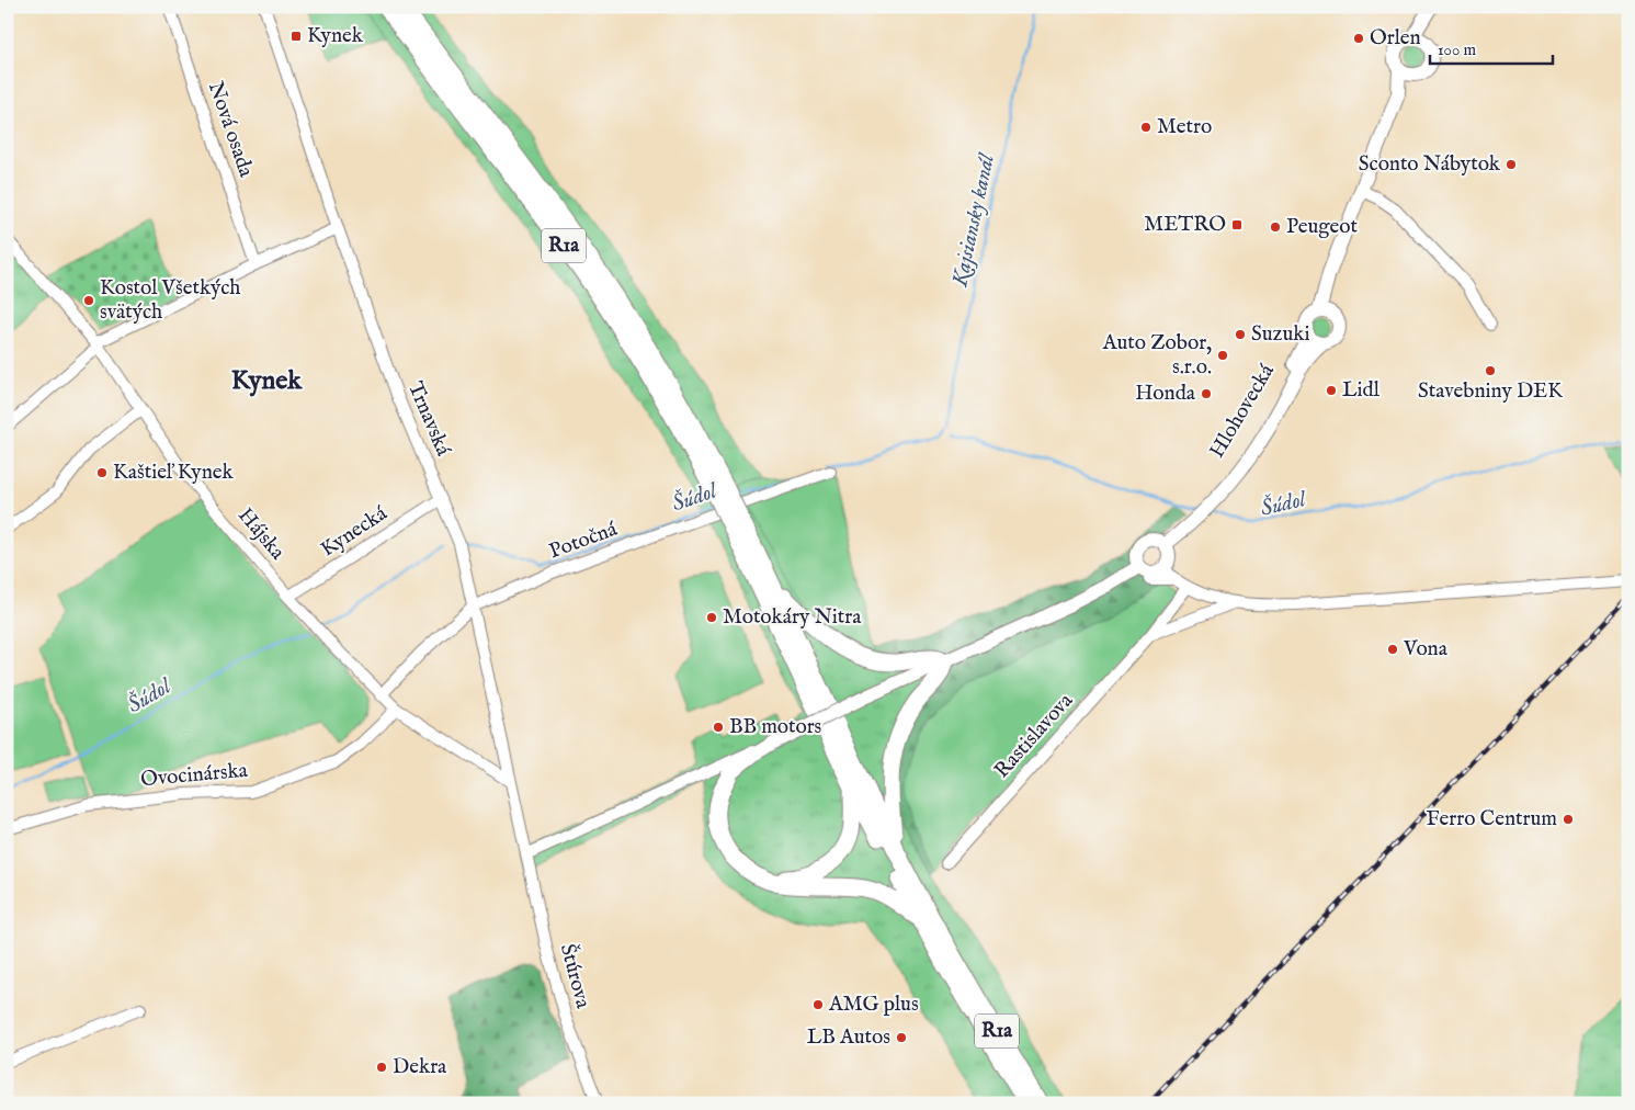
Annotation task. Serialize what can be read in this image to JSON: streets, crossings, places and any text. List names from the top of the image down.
{
  "streets": {
    "highway": ["R1a"],
    "main road": ["Hlohovecká"],
    "street": [
      "Nová osada",
      "Trnavská",
      "Kynecká",
      "Hájska",
      "Potočná",
      "Rastislavova",
      "Ovocinárska",
      "Štúrova"
    ]
  },
  "crossings": [
    ["Trnavská", "Kynecká"],
    ["Trnavská", "Hájska"],
    ["Trnavská", "Potočná"],
    ["Trnavská", "Štúrova"],
    ["Kynecká", "Hájska"],
    ["Hájska", "Potočná"],
    ["Hájska", "Ovocinárska"]
  ],
  "districts": ["Kynek"],
  "water": ["Kajsiansky kanál", "Šúdol"],
  "places": {
    "transit": ["Kynek", "METRO"],
    "other": [
      "Orlen",
      "Metro",
      "Sconto Nábytok",
      "Peugeot",
      "Kostol Všetkých svätých",
      "Suzuki",
      "Auto Zobor, s.r.o.",
      "Stavebniny DEK",
      "Lidl",
      "Honda",
      "Kaštieľ Kynek",
      "Motokáry Nitra",
      "Vona",
      "BB motors",
      "Ferro Centrum",
      "AMG plus",
      "LB Autos",
      "Dekra"
    ]
  },
  "scale_bar": "100 m"
}
